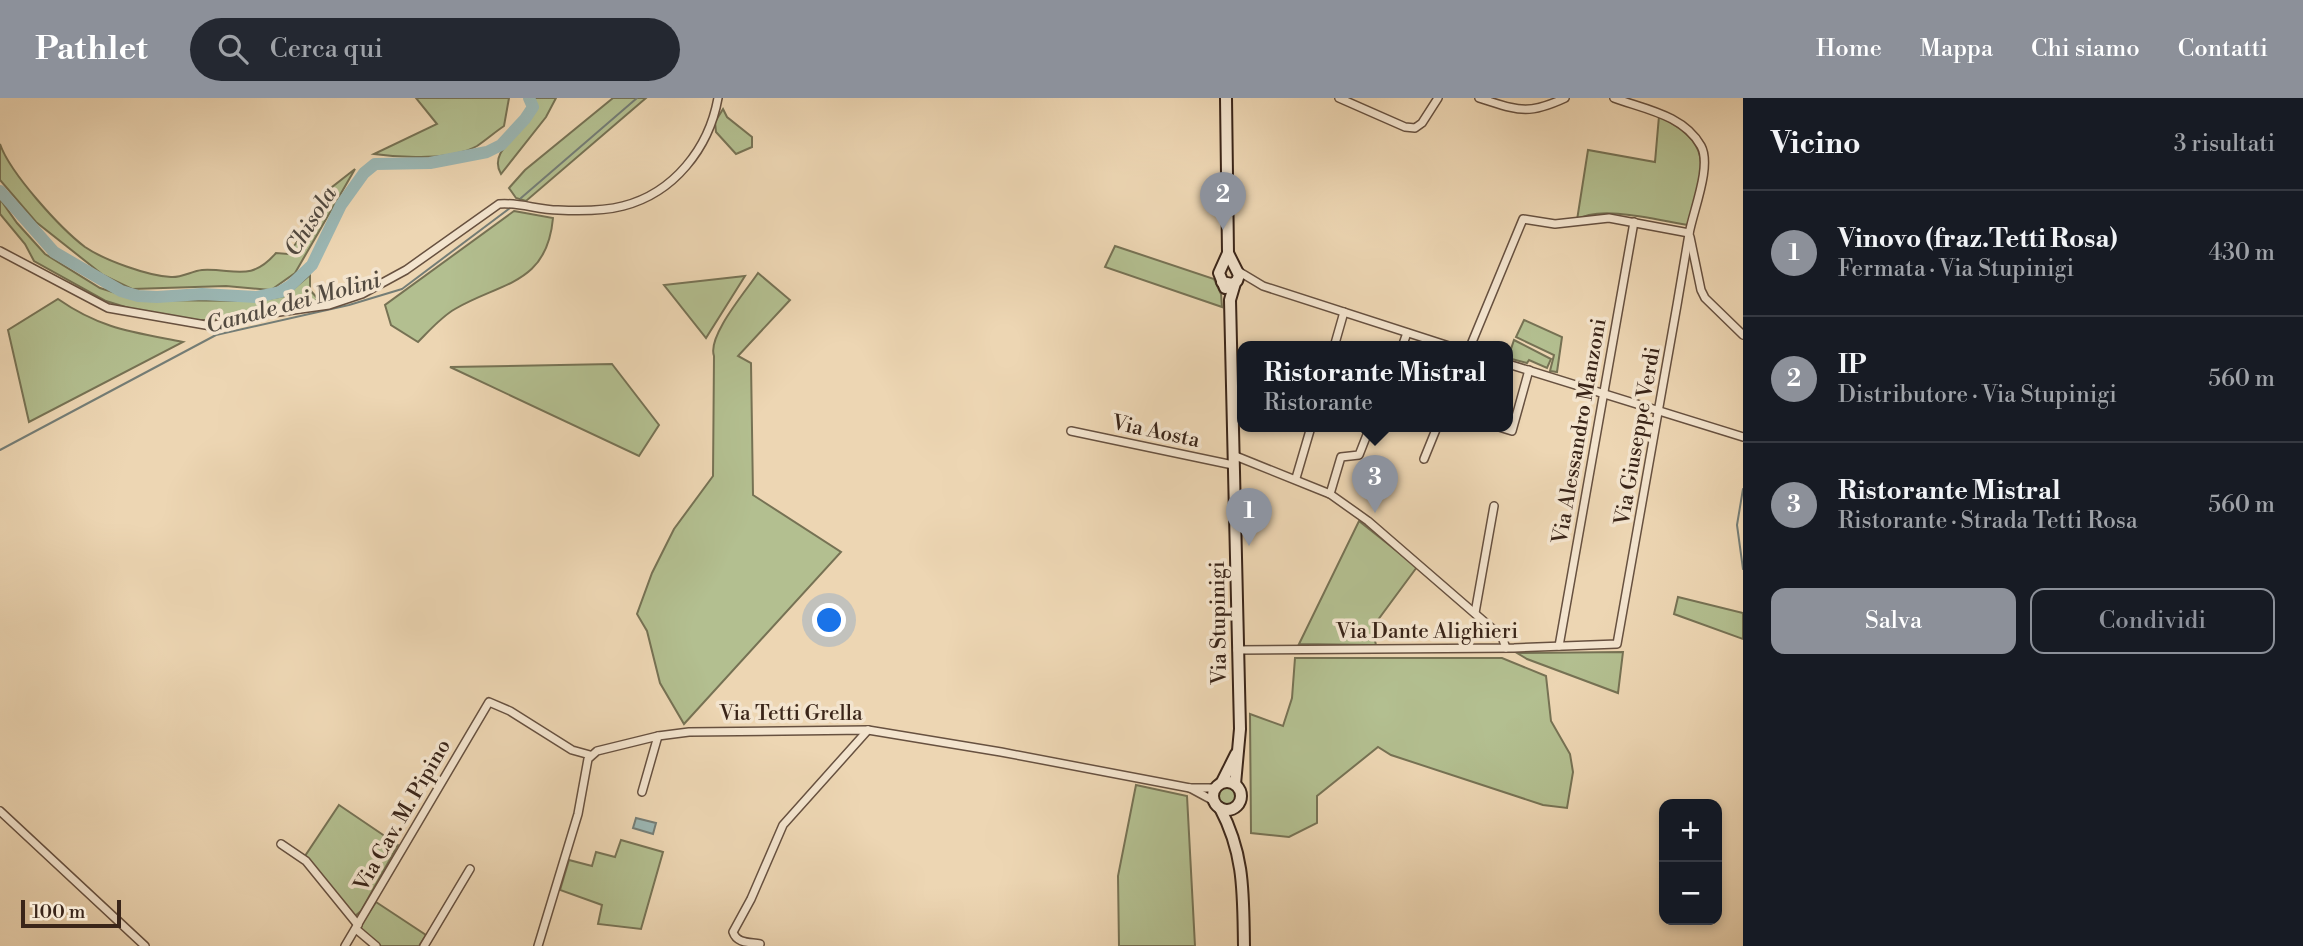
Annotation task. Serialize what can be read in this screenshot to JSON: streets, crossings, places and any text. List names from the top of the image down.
{
  "streets": {
    "street": [
      "Via Aosta",
      "Via Alessandro Manzoni",
      "Via Giuseppe Verdi",
      "Via Stupinigi",
      "Via Dante Alighieri",
      "Via Tetti Grella",
      "Via Cav. M. Pipino"
    ]
  },
  "crossings": [
    ["Via Aosta", "Via Stupinigi"],
    ["Via Aosta", "Via Dante Alighieri"],
    ["Via Alessandro Manzoni", "Via Dante Alighieri"],
    ["Via Giuseppe Verdi", "Via Dante Alighieri"],
    ["Via Stupinigi", "Via Dante Alighieri"],
    ["Via Stupinigi", "Via Tetti Grella"],
    ["Via Tetti Grella", "Via Cav. M. Pipino"]
  ],
  "water": ["Chisola", "Canale dei Molini"],
  "scale_bar": "100 m",
  "page": {
    "header": "Pathlet",
    "search": "Cerca qui",
    "nav": [
      "Home",
      "Mappa",
      "Chi siamo",
      "Contatti"
    ],
    "heading": ["Vicino", "3 risultati"],
    "pins": ["2", "3", "1"],
    "list": [
      {
        "mark": "1",
        "name": "Vinovo (fraz.Tetti Rosa)",
        "note": "Fermata · Via Stupinigi",
        "value": "430 m"
      },
      {
        "mark": "2",
        "name": "IP",
        "note": "Distributore · Via Stupinigi",
        "value": "560 m"
      },
      {
        "mark": "3",
        "name": "Ristorante Mistral",
        "note": "Ristorante · Strada Tetti Rosa",
        "value": "560 m"
      }
    ],
    "popup": ["Ristorante Mistral", "Ristorante"],
    "buttons": ["Salva", "Condividi"],
    "map_buttons": ["+", "−"],
    "scale": "100 m"
  }
}
